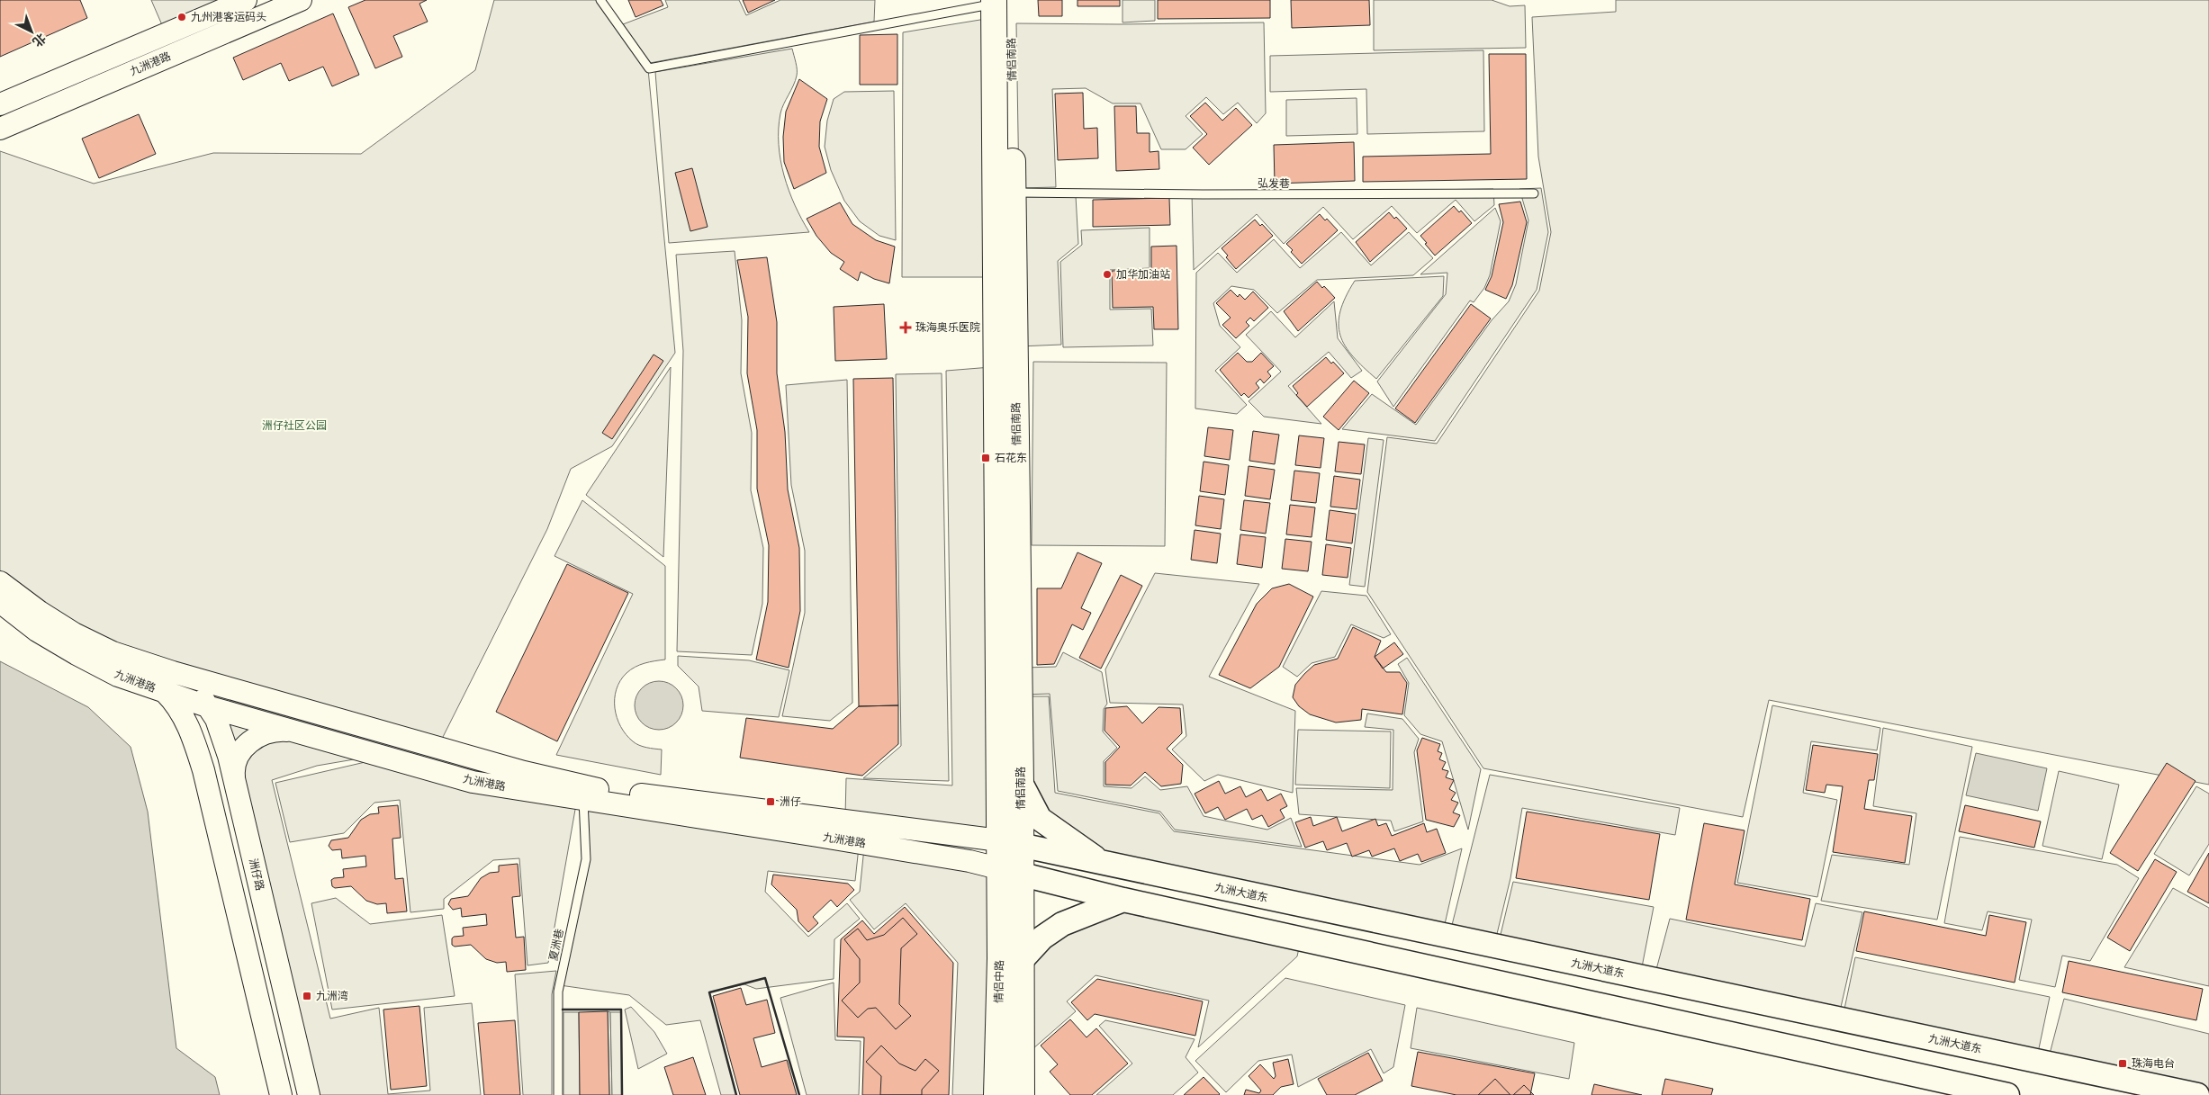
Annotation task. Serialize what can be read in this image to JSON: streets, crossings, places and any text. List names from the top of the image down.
{
  "streets": {
    "highway": ["情侣南路", "情侣中路"],
    "main road": ["九洲大道东"],
    "street": ["九洲港路", "洲仔路"],
    "lane": ["弘发巷", "夏洲巷"]
  },
  "crossings": [
    ["情侣南路", "九洲港路"],
    ["情侣南路", "弘发巷"],
    ["情侣南路", "九洲大道东"],
    ["情侣南路", "情侣中路"],
    ["九洲港路", "洲仔路"],
    ["九洲港路", "九洲大道东"],
    ["九洲港路", "夏洲巷"],
    ["九洲港路", "情侣中路"]
  ],
  "parks": ["洲仔社区公园"],
  "places": {
    "other": ["九州港客运码头", "加华加油站"],
    "health": ["珠海奥乐医院"],
    "transit": [
      "石花东",
      "洲仔",
      "九洲湾",
      "珠海电台"
    ]
  },
  "north": "bottom right"
}
